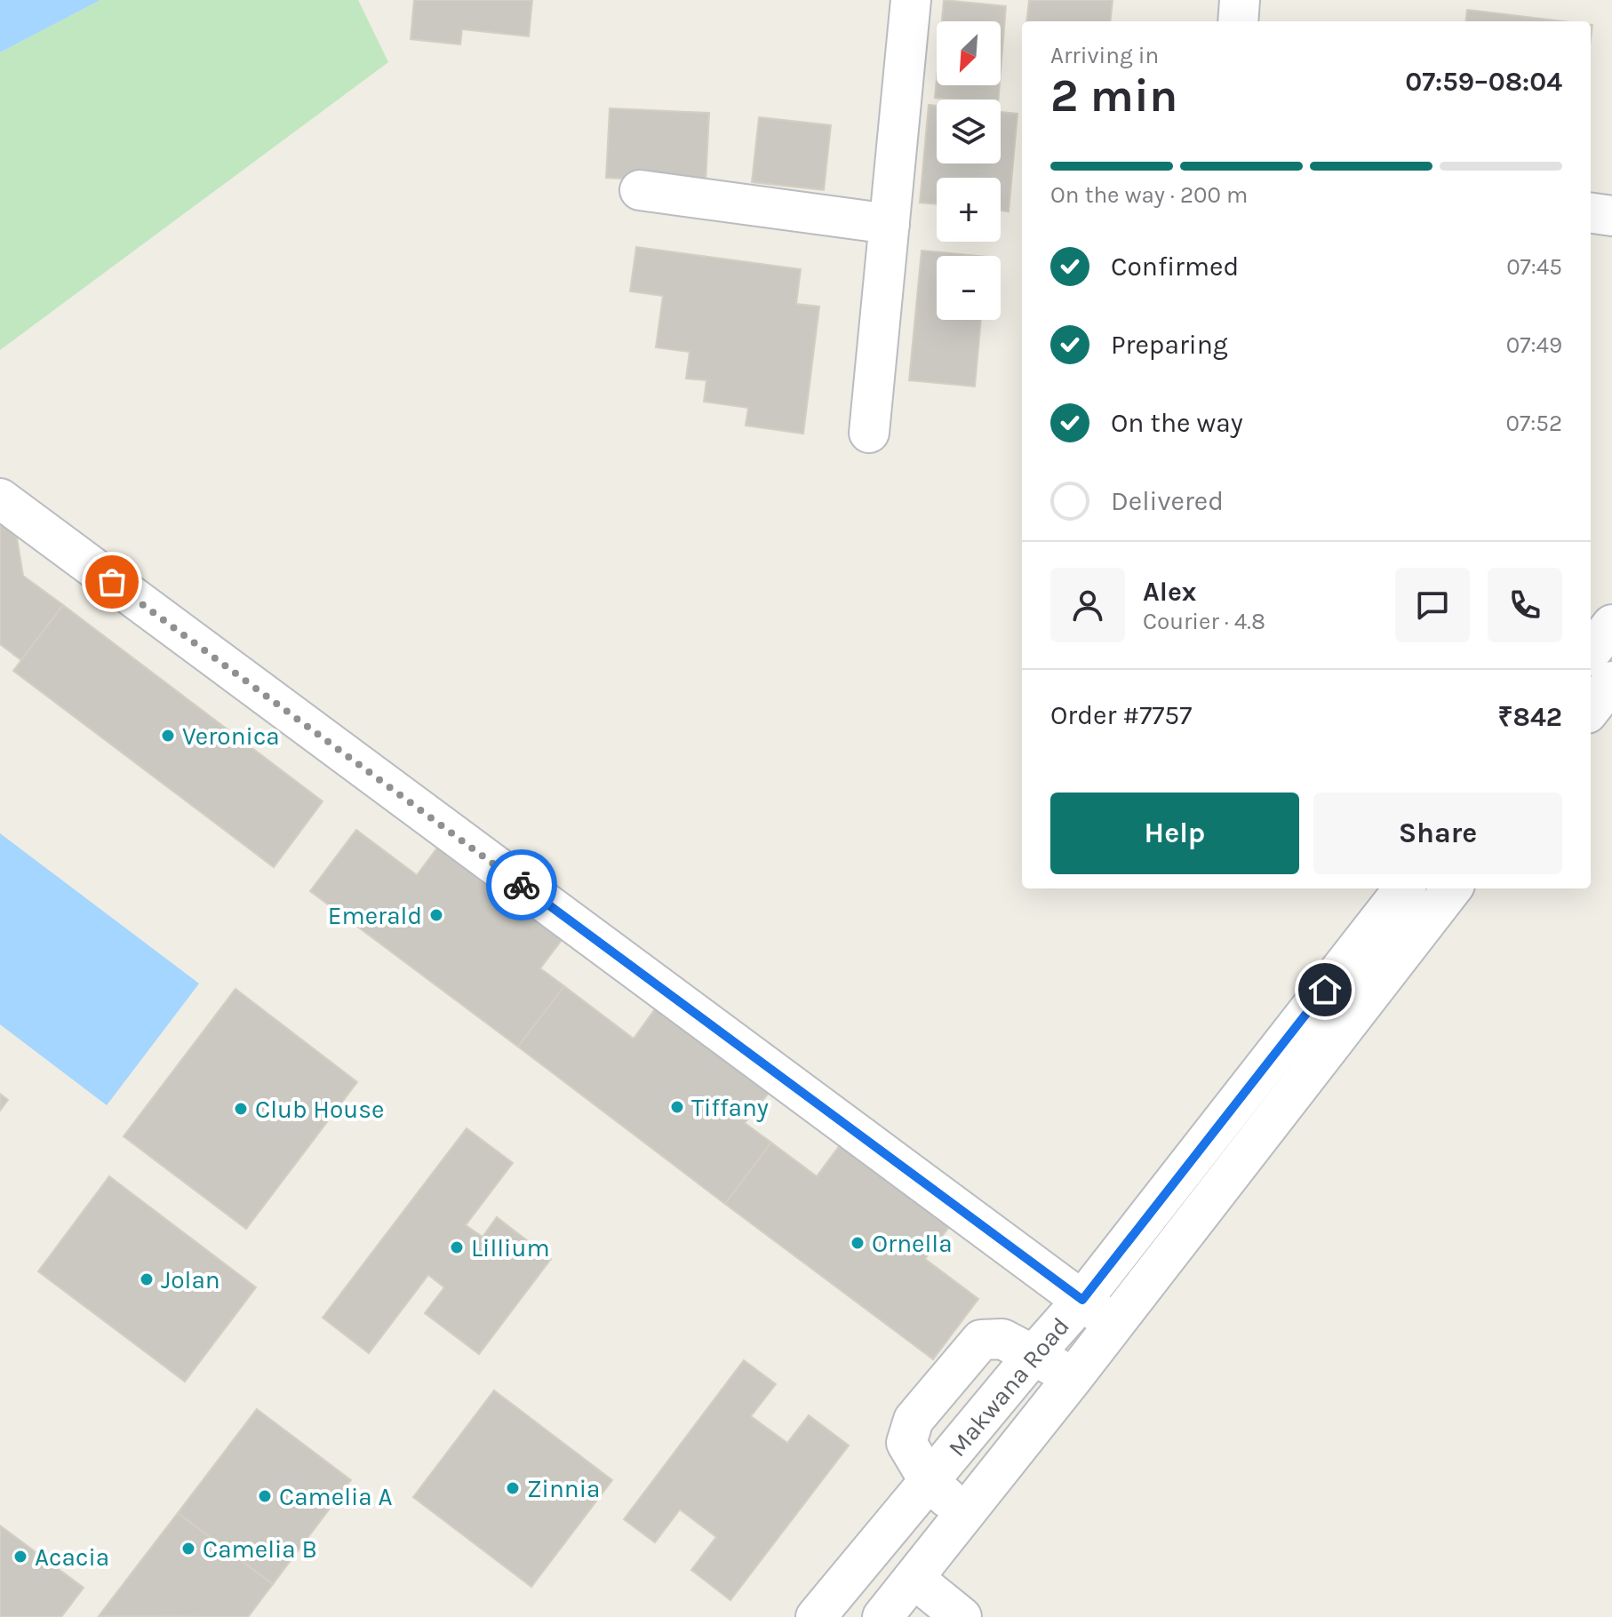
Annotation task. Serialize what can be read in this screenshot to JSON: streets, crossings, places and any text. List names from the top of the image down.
{
  "streets": {
    "street": ["Makwana Road"]
  },
  "places": [
    "Veronica",
    "Emerald",
    "Tiffany",
    "Club House",
    "Ornella",
    "Lillium",
    "Jolan",
    "Zinnia",
    "Camelia A",
    "Camelia B",
    "Acacia"
  ],
  "north": "bottom left",
  "page": {
    "map_buttons": ["+", "−"],
    "heading": ["2 min", "Arriving in", "07:59–08:04"],
    "panel": [
      "Alex",
      "Courier · 4.8",
      "Order #7757",
      "₹842"
    ],
    "bar": "On the way · 200 m",
    "list": [
      ["Confirmed", "07:45"],
      ["Preparing", "07:49"],
      ["On the way", "07:52"],
      "Delivered"
    ],
    "buttons": ["Help", "Share"]
  }
}
